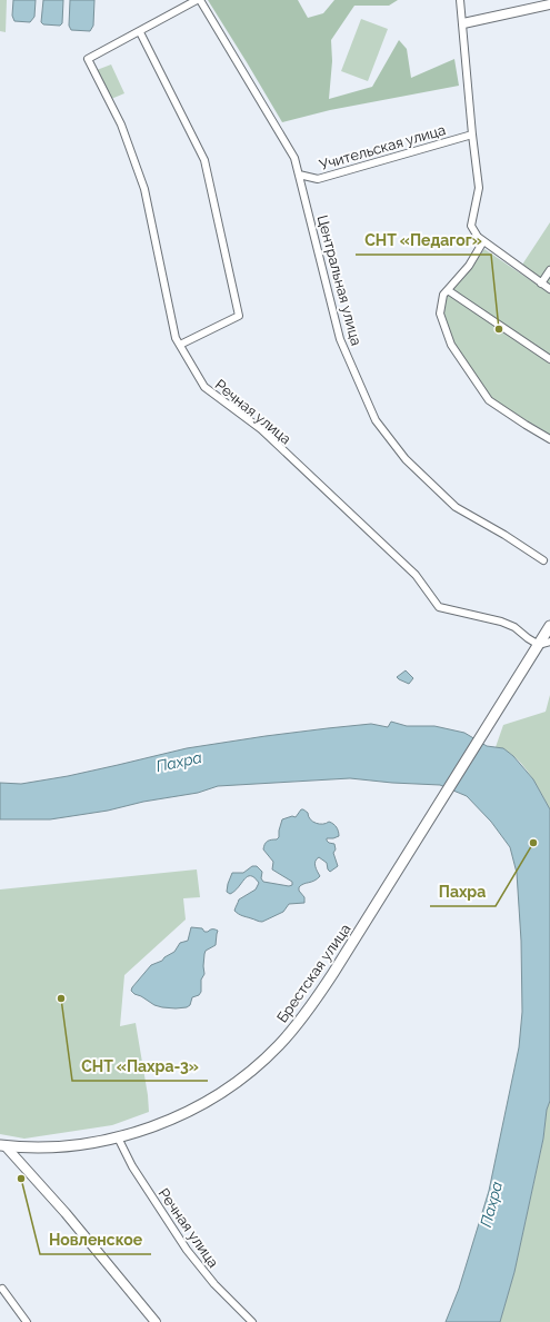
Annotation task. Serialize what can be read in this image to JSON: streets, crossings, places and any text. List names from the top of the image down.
{
  "streets": {
    "main road": ["Брестская улица"],
    "street": ["Учительская улица", "Центральная улица", "Речная улица"]
  },
  "crossings": [
    ["Учительская улица", "Центральная улица"],
    ["Речная улица", "Брестская улица"]
  ],
  "water": ["Пахра"],
  "places": [
    "СНТ «Педагог»",
    "Пахра",
    "СНТ «Пахра-3»",
    "Новленское"
  ]
}
